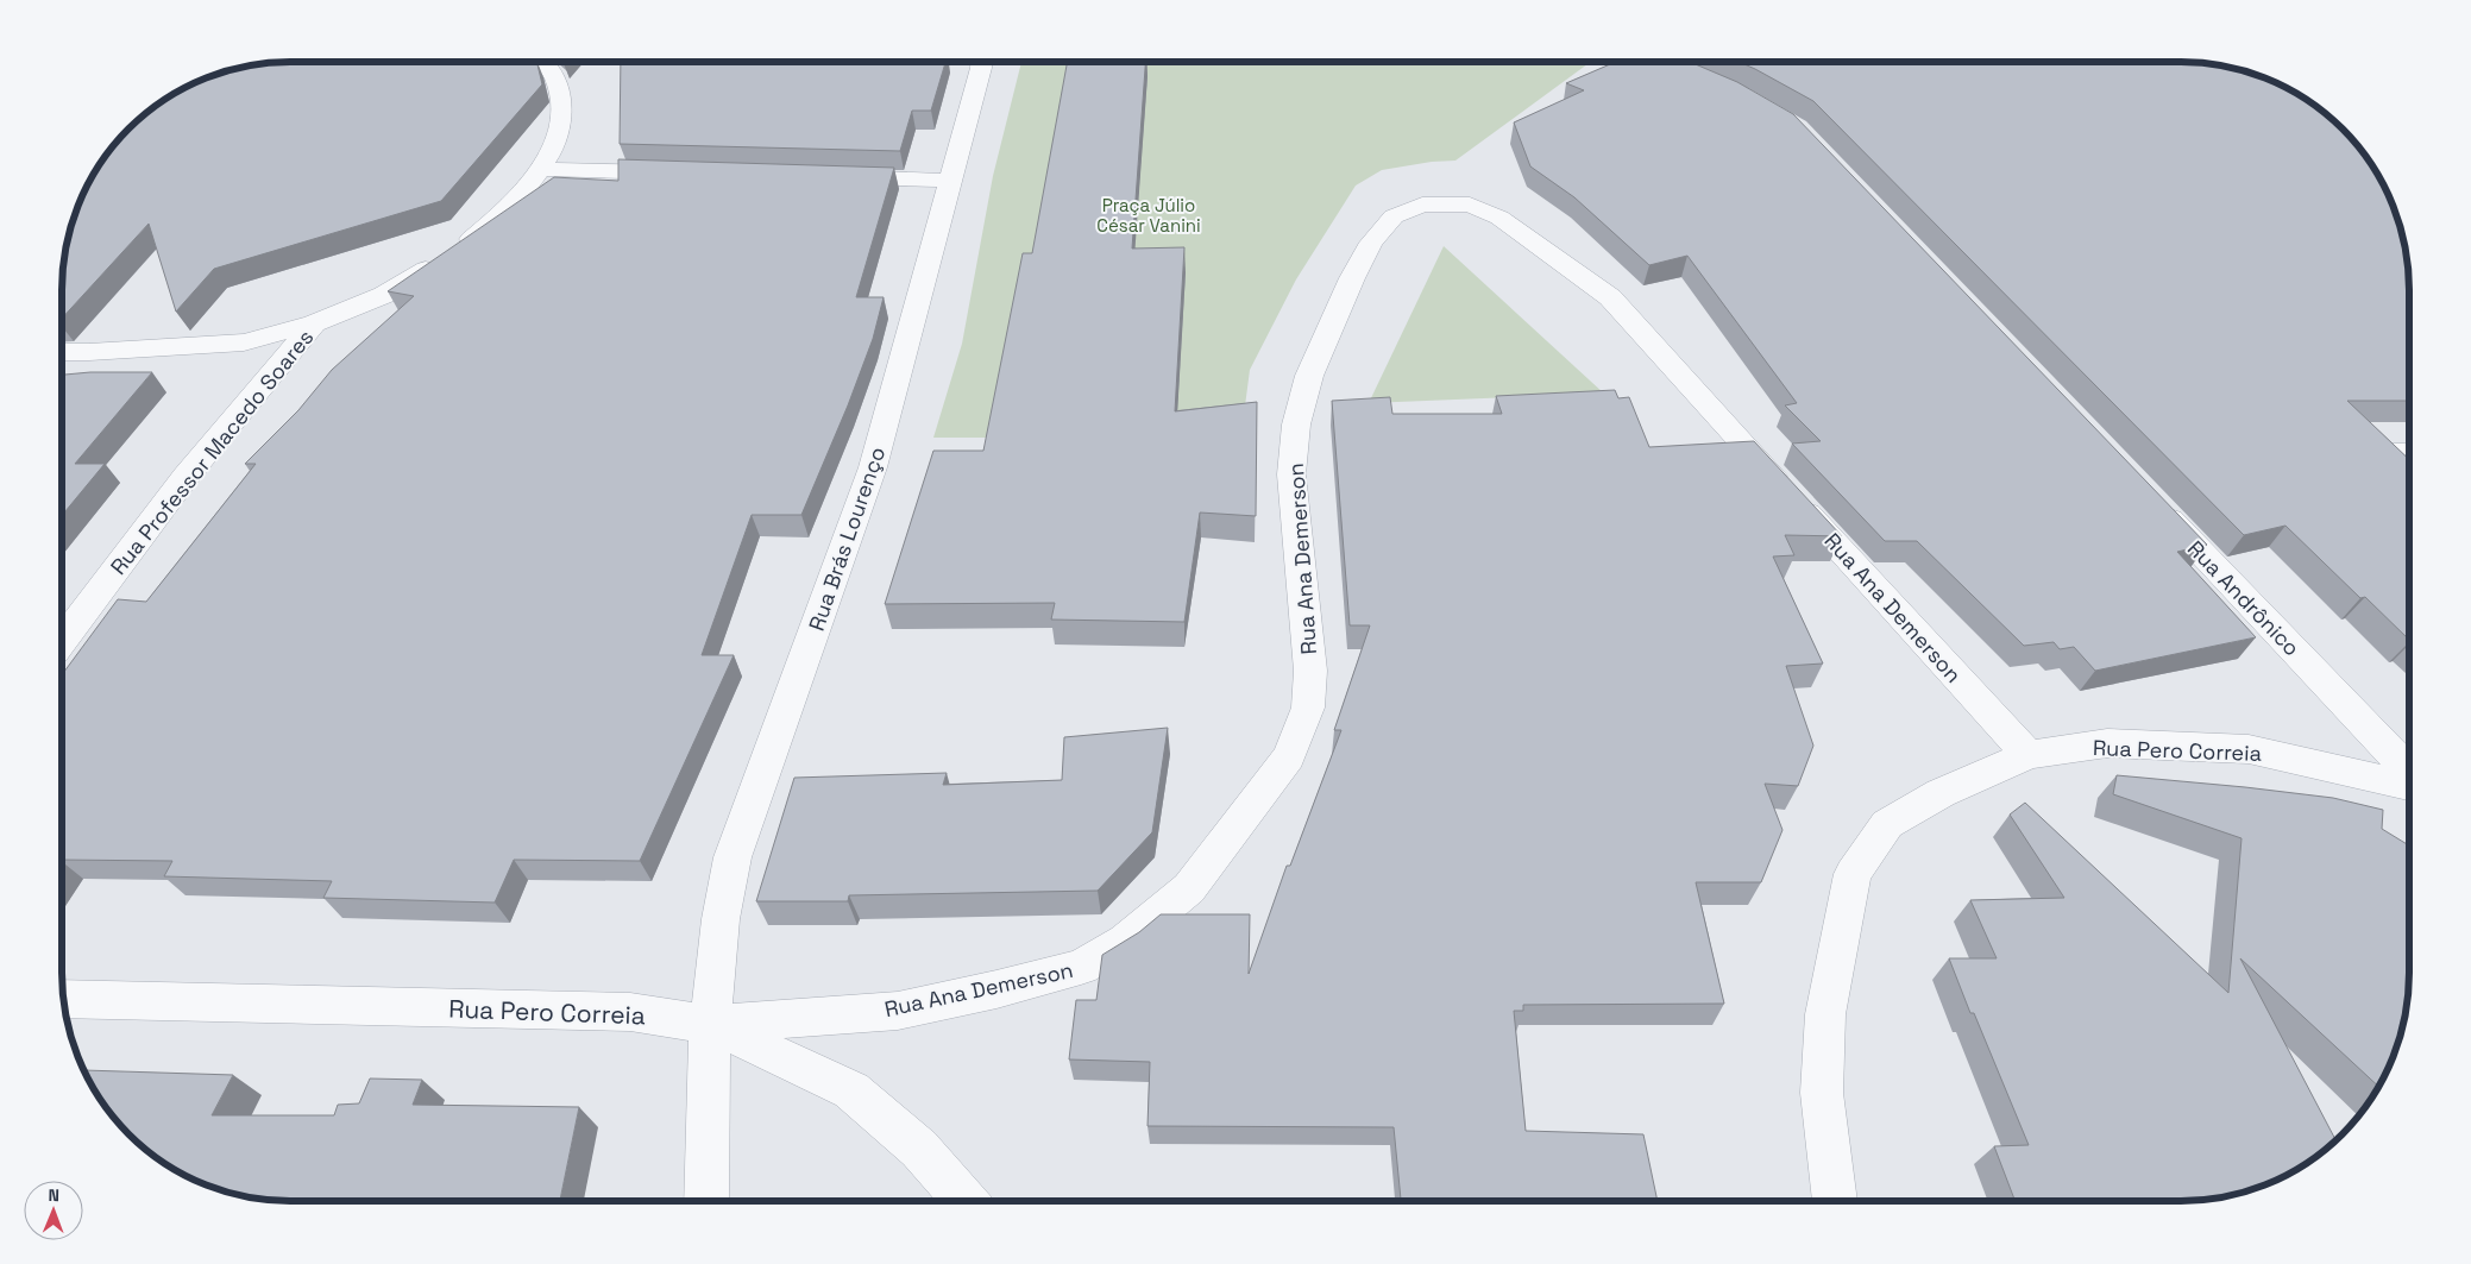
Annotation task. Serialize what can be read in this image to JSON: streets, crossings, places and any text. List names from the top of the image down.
{
  "streets": {
    "street": [
      "Rua Professor Macedo Soares",
      "Rua Brás Lourenço",
      "Rua Ana Demerson",
      "Rua Andrônico",
      "Rua Pero Correia"
    ]
  },
  "crossings": [
    ["Rua Brás Lourenço", "Rua Ana Demerson"],
    ["Rua Brás Lourenço", "Rua Pero Correia"],
    ["Rua Ana Demerson", "Rua Pero Correia"]
  ],
  "parks": ["Praça Júlio César Vanini"],
  "north": "top"
}
